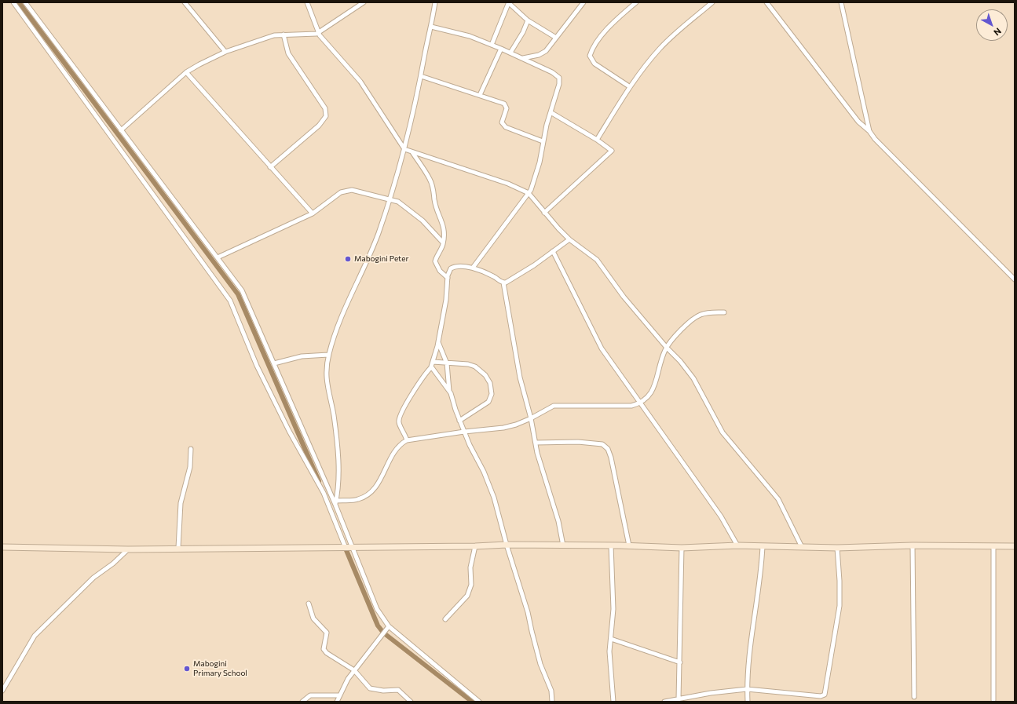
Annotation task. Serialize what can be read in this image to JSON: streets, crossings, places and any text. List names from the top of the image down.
{
  "places": ["Mabogini Peter", "Mabogini Primary School"],
  "north": "bottom right"
}
